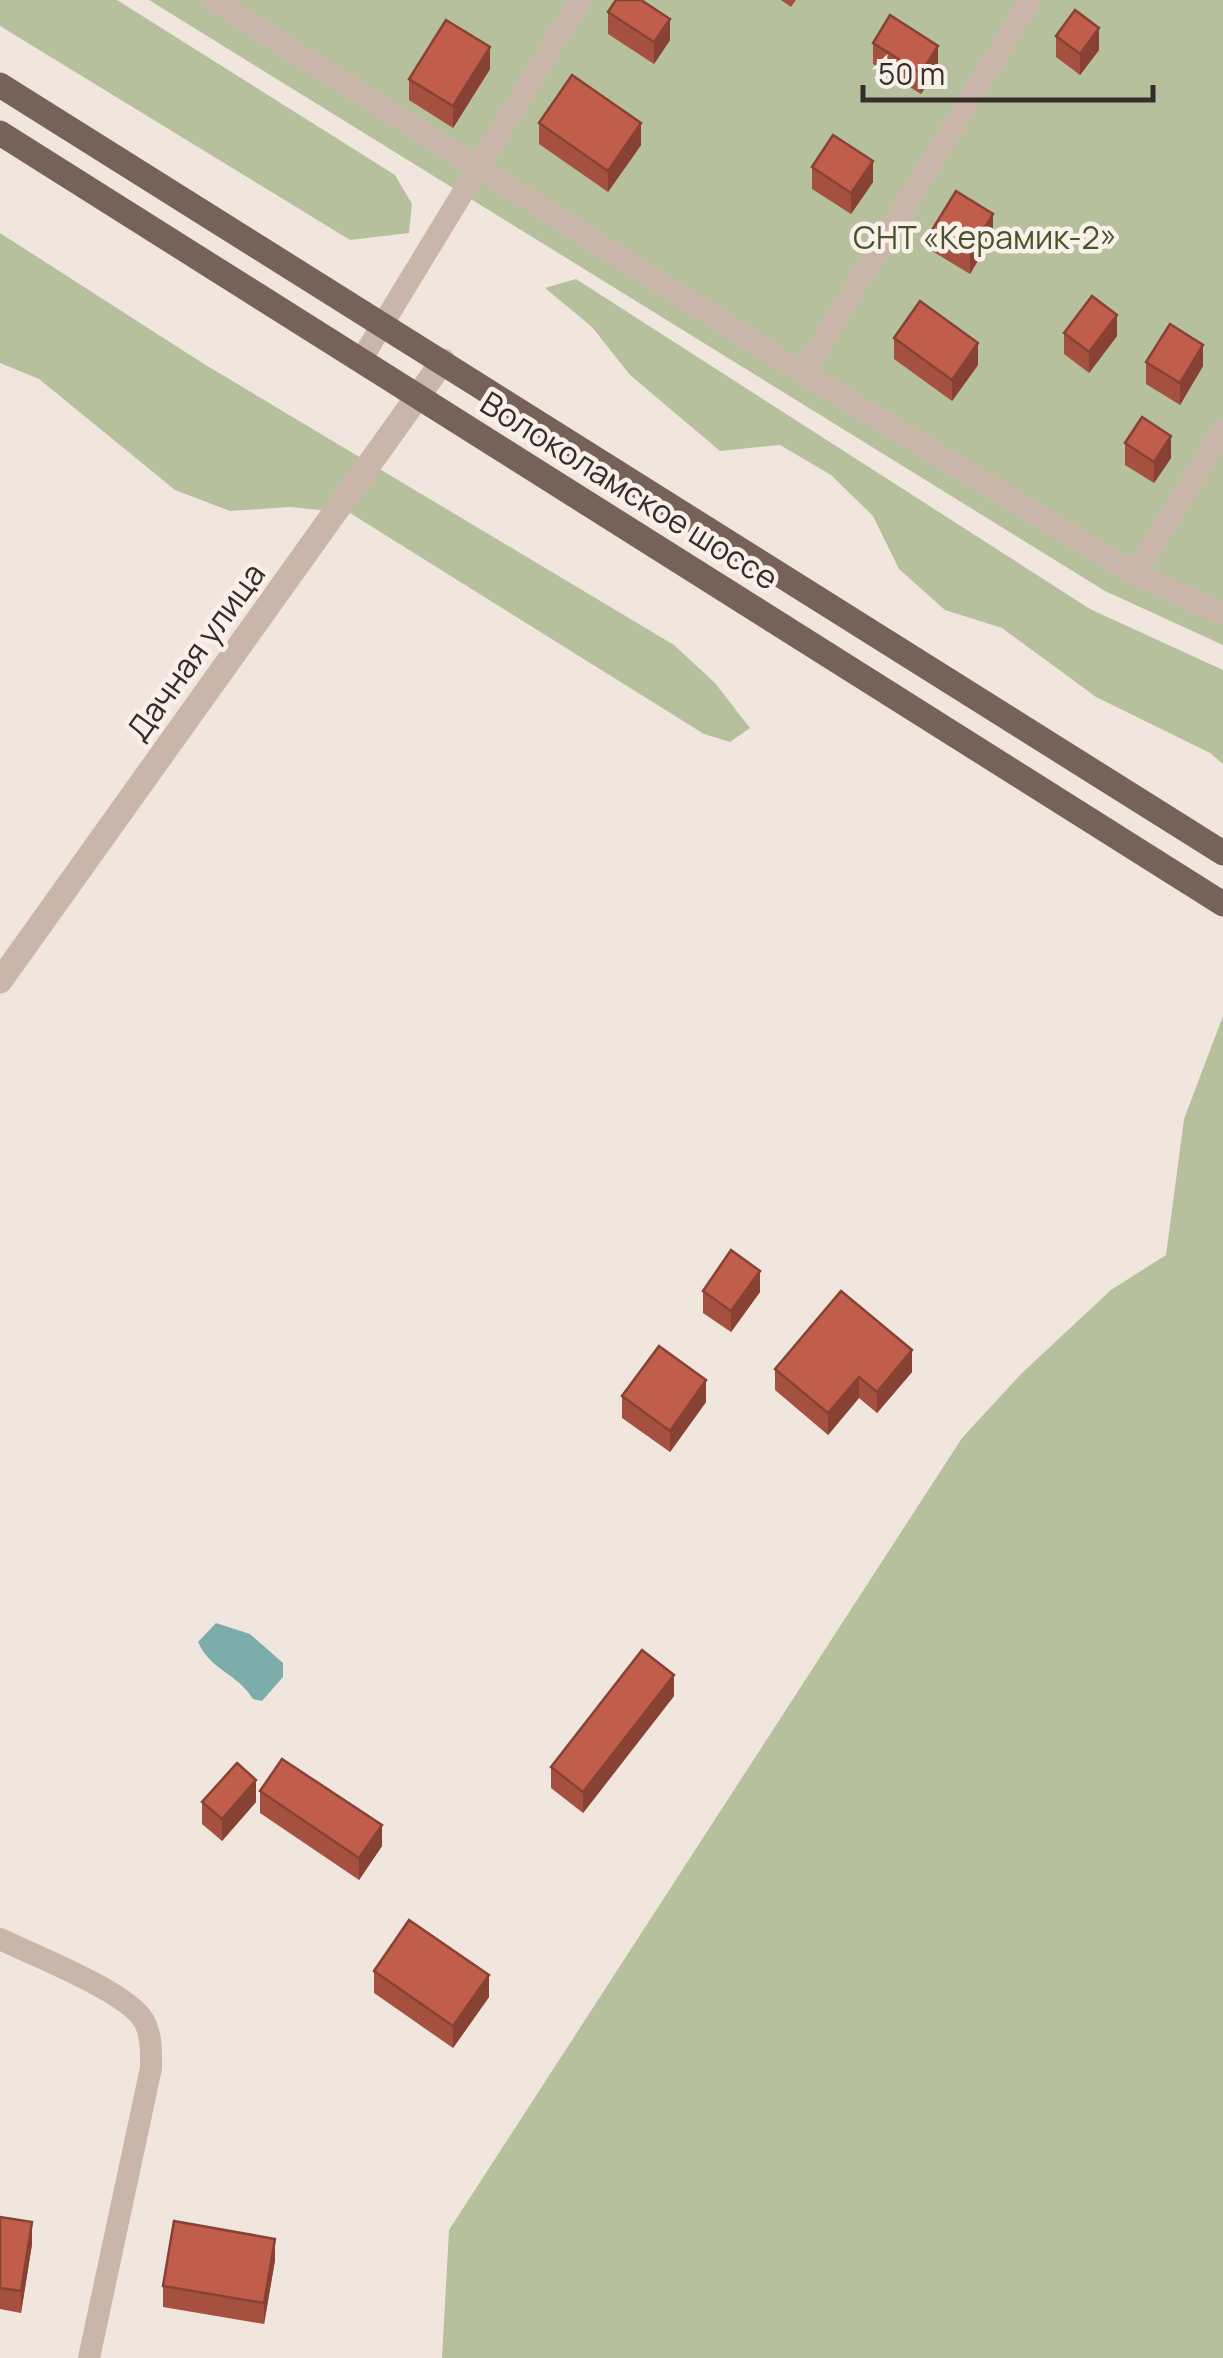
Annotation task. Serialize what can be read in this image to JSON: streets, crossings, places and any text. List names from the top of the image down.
{
  "streets": {
    "main road": ["Волоколамское шоссе"],
    "street": ["Дачная улица"]
  },
  "crossings": [
    ["Волоколамское шоссе", "Дачная улица"]
  ],
  "parks": ["СНТ «Керамик-2»"],
  "scale_bar": "50 m"
}
